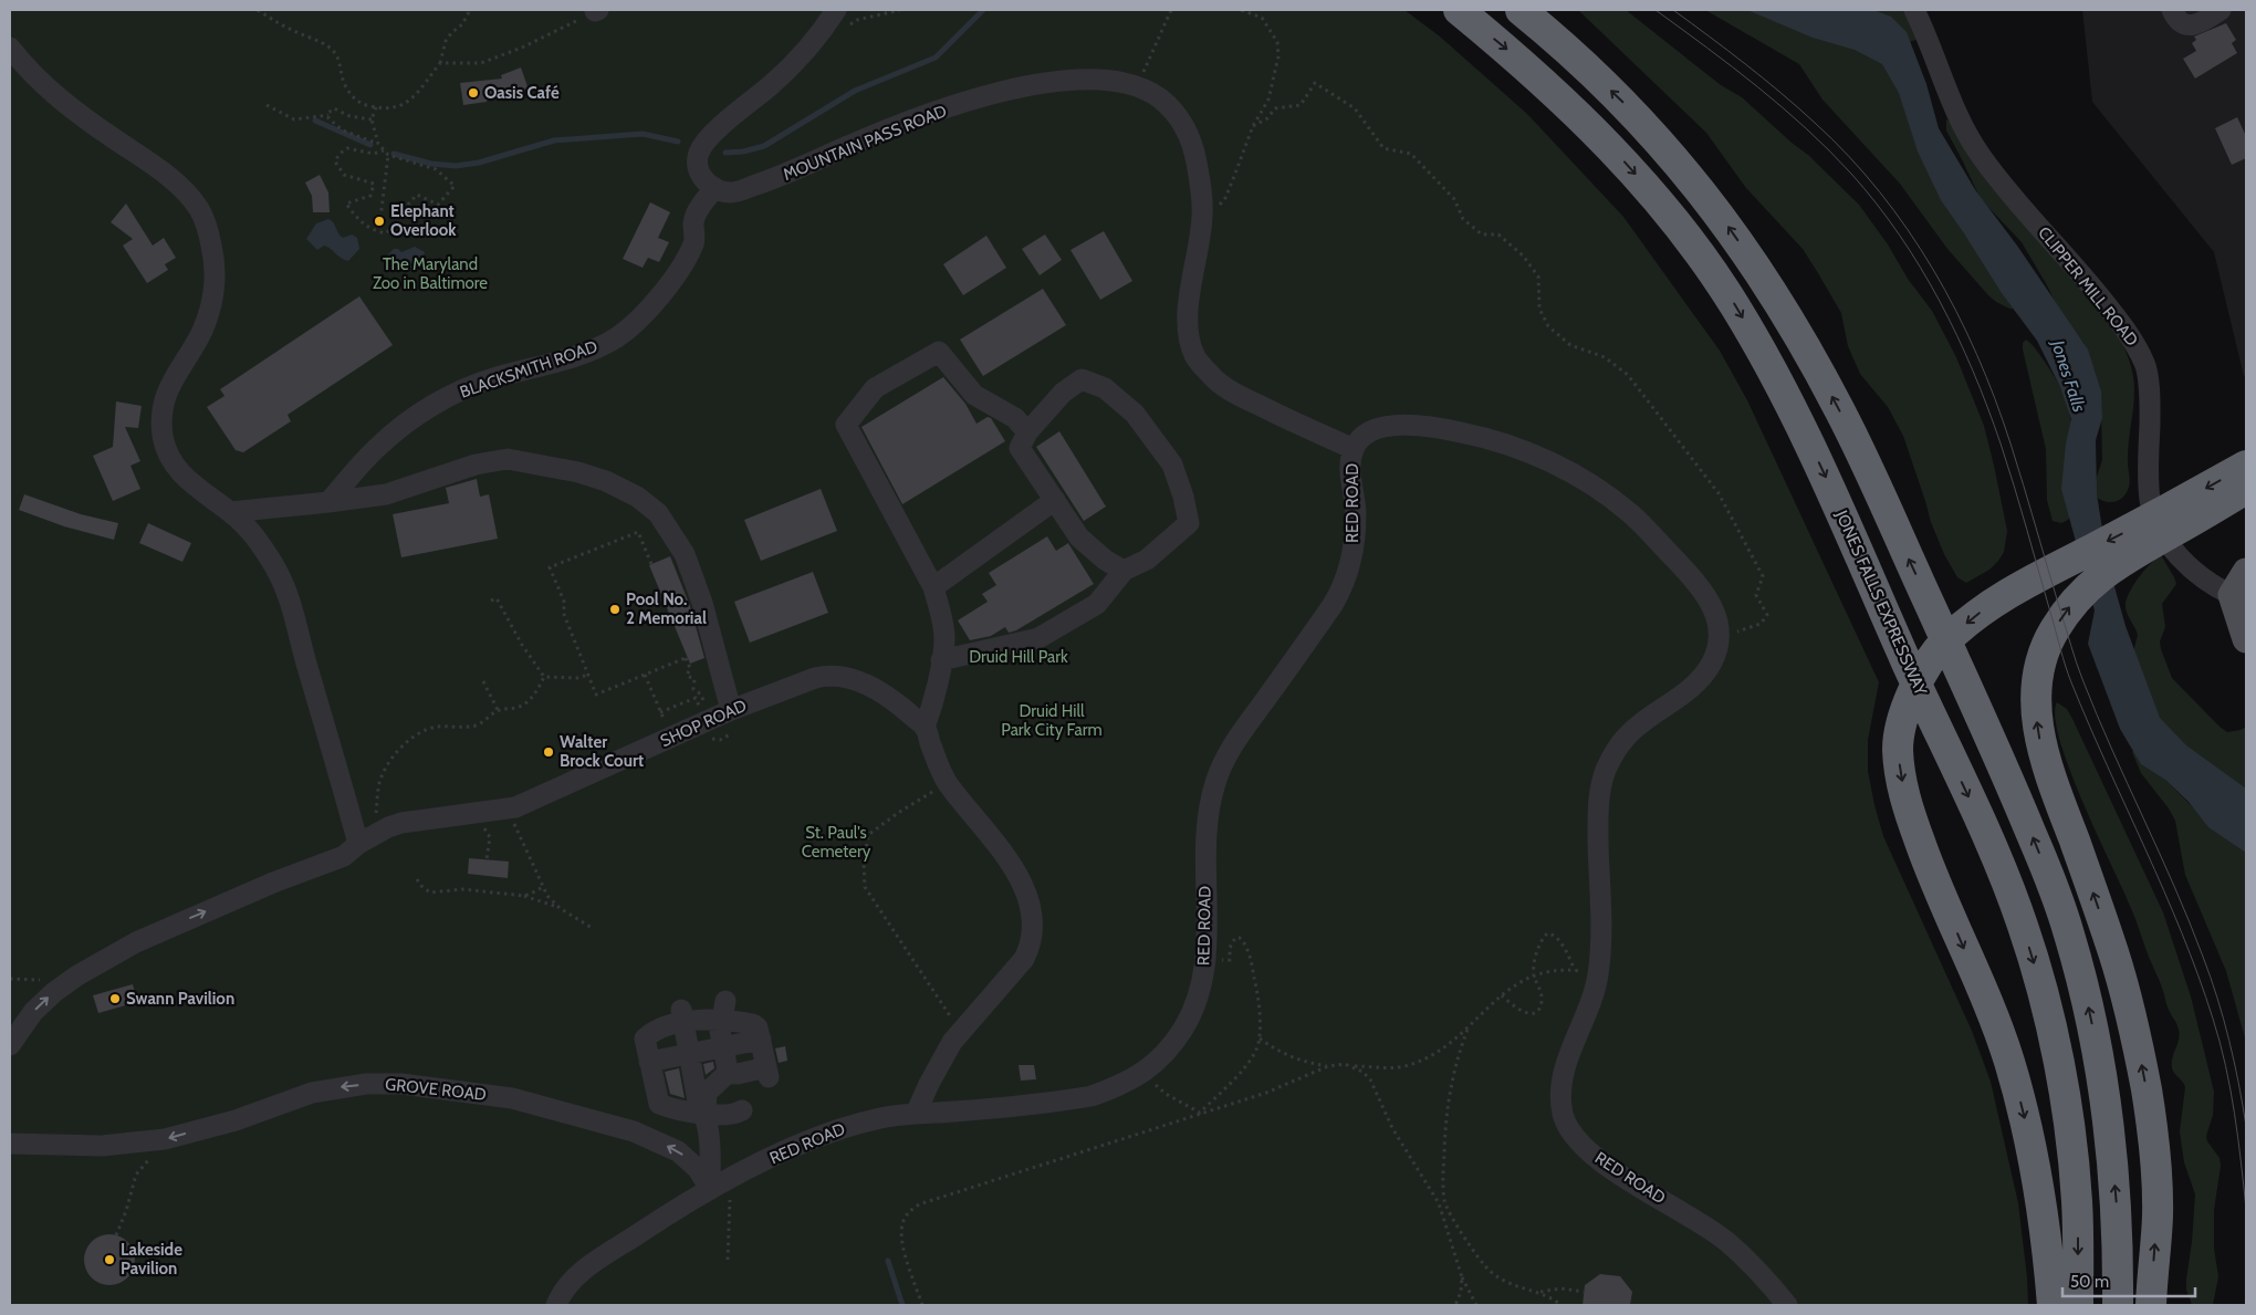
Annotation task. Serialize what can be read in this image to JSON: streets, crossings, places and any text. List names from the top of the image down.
{
  "streets": {
    "highway": ["JONES FALLS EXPRESSWAY"],
    "street": [
      "MOUNTAIN PASS ROAD",
      "CLIPPER MILL ROAD",
      "BLACKSMITH ROAD",
      "RED ROAD",
      "SHOP ROAD",
      "GROVE ROAD"
    ]
  },
  "crossings": [
    ["MOUNTAIN PASS ROAD", "BLACKSMITH ROAD"],
    ["MOUNTAIN PASS ROAD", "RED ROAD"],
    ["RED ROAD", "SHOP ROAD"],
    ["RED ROAD", "GROVE ROAD"]
  ],
  "one_way": ["GROVE ROAD"],
  "water": ["Jones Falls"],
  "parks": [
    "The Maryland Zoo in Baltimore",
    "Druid Hill Park",
    "Druid Hill Park City Farm",
    "St. Paul's Cemetery"
  ],
  "places": [
    "Oasis Café",
    "Elephant Overlook",
    "Pool No. 2 Memorial",
    "Walter Brock Court",
    "Swann Pavilion",
    "Lakeside Pavilion"
  ],
  "scale_bar": "50 m"
}
